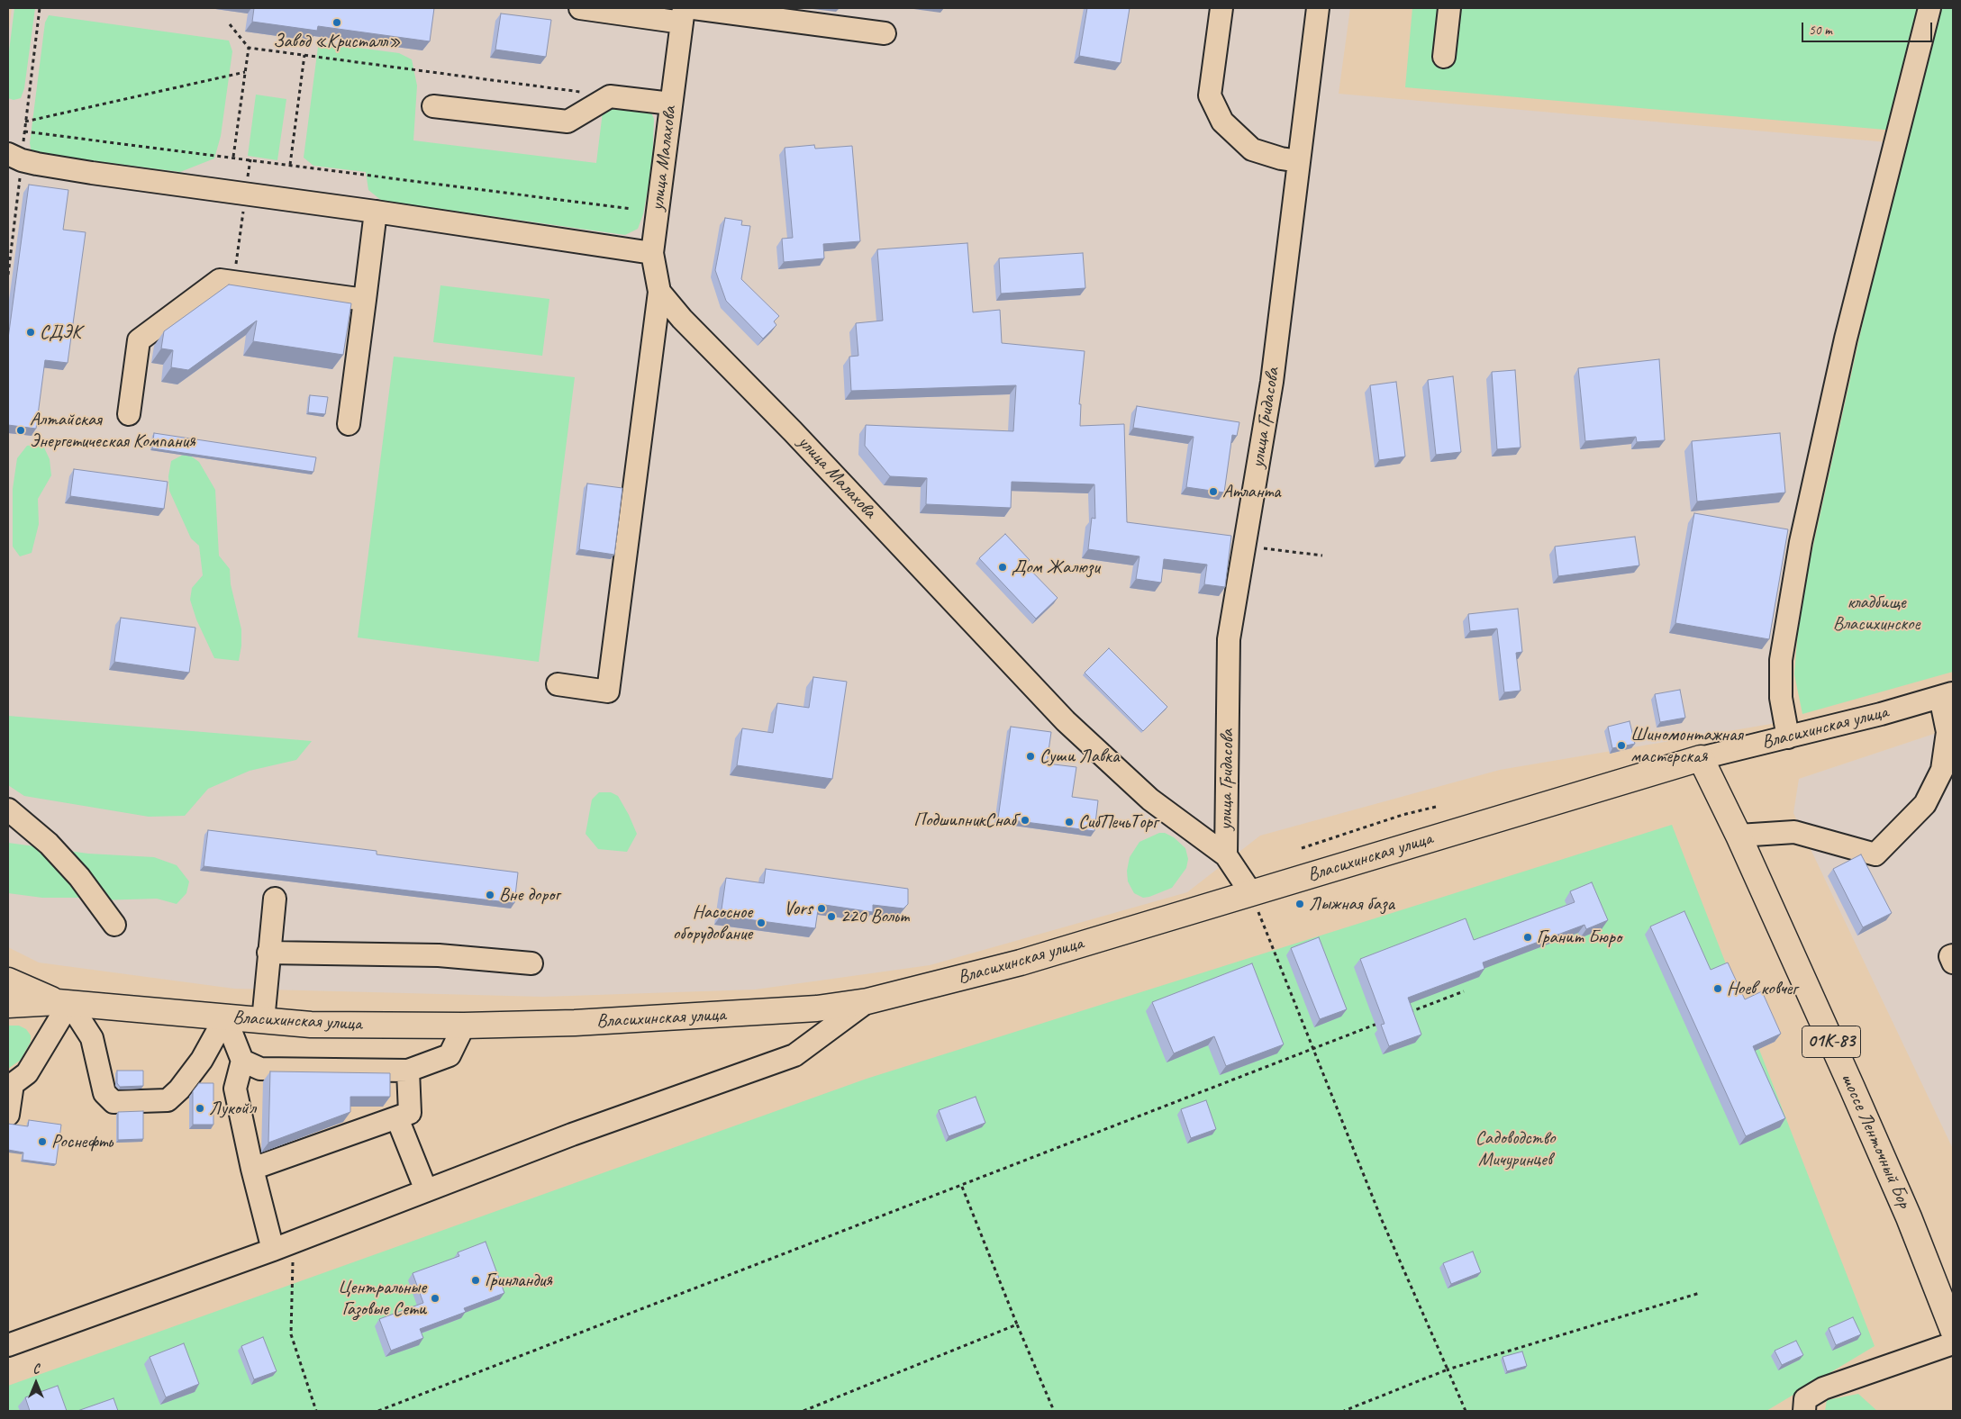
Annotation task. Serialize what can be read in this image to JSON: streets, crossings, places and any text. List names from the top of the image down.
{
  "streets": {
    "highway": ["Власихинская улица", "01К-83", "шоссе Ленточный Бор"],
    "street": ["улица Малахова", "улица Гридасова"]
  },
  "crossings": [
    ["улица Малахова", "улица Гридасова"],
    ["Власихинская улица", "шоссе Ленточный Бор"]
  ],
  "parks": ["кладбище Власихинское", "Садоводство Мичуринцев"],
  "places": [
    "Завод «Кристалл»",
    "СДЭК",
    "Алтайская Энергетическая Компания",
    "Атланта",
    "Дом Жалюзи",
    "Шиномонтажная мастерская",
    "Суши Лавка",
    "ПодшипникСнаб",
    "СибПечьТорг",
    "Вне дорог",
    "Лыжная база",
    "Vors",
    "220 Вольт",
    "Насосное оборудование",
    "Гранит Бюро",
    "Ноев ковчег",
    "Лукойл",
    "Роснефть",
    "Гринландия",
    "Центральные Газовые Сети"
  ],
  "scale_bar": "50 m",
  "north": "top"
}
